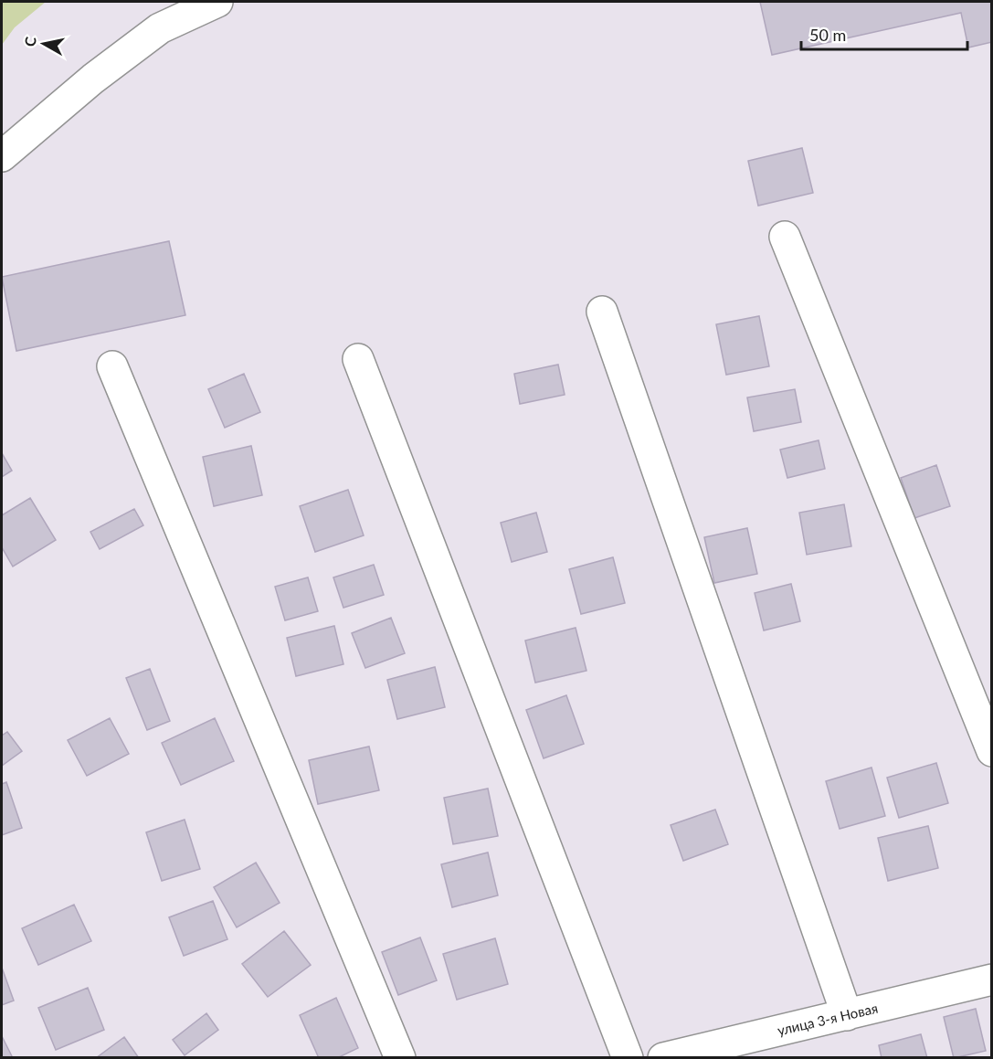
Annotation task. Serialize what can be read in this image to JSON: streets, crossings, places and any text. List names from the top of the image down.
{
  "streets": {
    "street": ["улица 3-я Новая"]
  },
  "scale_bar": "50 m",
  "north": "left"
}
